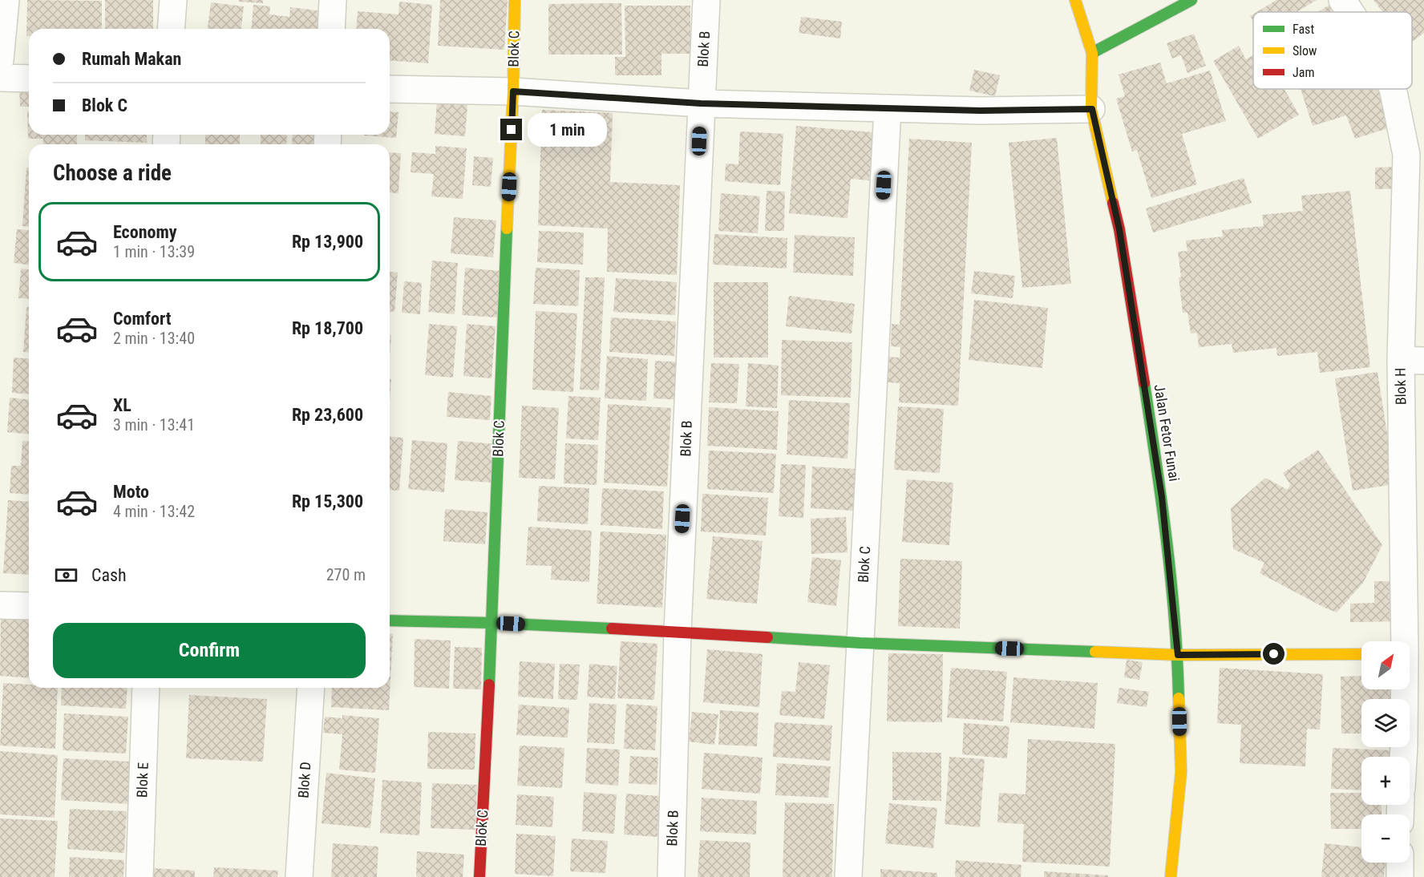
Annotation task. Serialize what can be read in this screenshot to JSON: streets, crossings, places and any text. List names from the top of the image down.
{
  "streets": {
    "street": [
      "Blok C",
      "Blok B",
      "Blok H",
      "Jalan Fetor Funai",
      "Blok E",
      "Blok D"
    ]
  },
  "legend": ["Fast", "Slow", "Jam"],
  "north": "top right",
  "page": {
    "banner": ["Rumah Makan", "Blok C"],
    "bubble": "1 min",
    "heading": "Choose a ride",
    "list": [
      {
        "name": "Economy",
        "note": "1 min · 13:39",
        "value": "Rp 13,900"
      },
      {
        "name": "Comfort",
        "note": "2 min · 13:40",
        "value": "Rp 18,700"
      },
      {
        "name": "XL",
        "note": "3 min · 13:41",
        "value": "Rp 23,600"
      },
      {
        "name": "Moto",
        "note": "4 min · 13:42",
        "value": "Rp 15,300"
      }
    ],
    "pay": ["Cash", "270 m"],
    "buttons": "Confirm",
    "map_buttons": ["+", "−"]
  }
}
